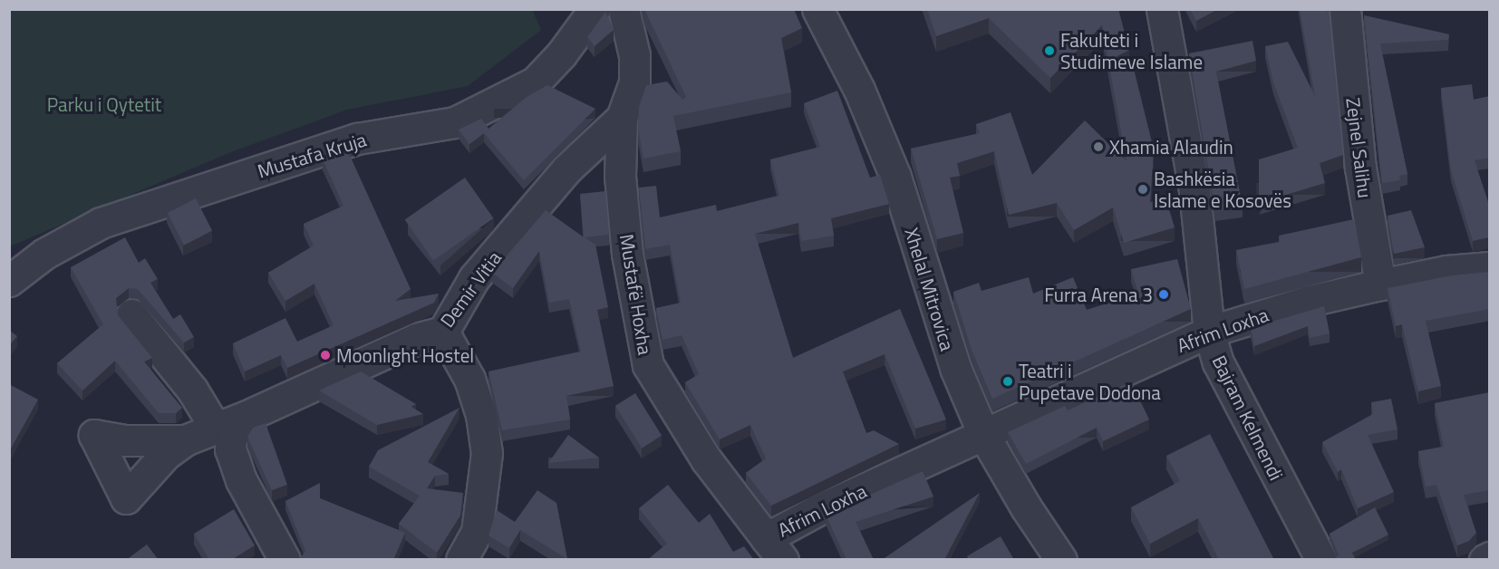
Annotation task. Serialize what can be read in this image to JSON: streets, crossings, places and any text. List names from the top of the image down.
{
  "streets": {
    "street": [
      "Zejnel Salihu",
      "Mustafa Kruja",
      "Demir Vitia",
      "Xhelal Mitrovica",
      "Mustafë Hoxha",
      "Afrim Loxha",
      "Bajram Kelmendi"
    ]
  },
  "crossings": [
    ["Zejnel Salihu", "Afrim Loxha"],
    ["Demir Vitia", "Mustafë Hoxha"],
    ["Xhelal Mitrovica", "Afrim Loxha"],
    ["Mustafë Hoxha", "Afrim Loxha"],
    ["Afrim Loxha", "Bajram Kelmendi"]
  ],
  "parks": ["Parku i Qytetit"],
  "places": [
    "Fakulteti i Studimeve Islame",
    "Xhamia Alaudin",
    "Bashkësia Islame e Kosovës",
    "Furra Arena 3",
    "Moonlıght Hostel",
    "Teatri i Pupetave Dodona"
  ]
}
